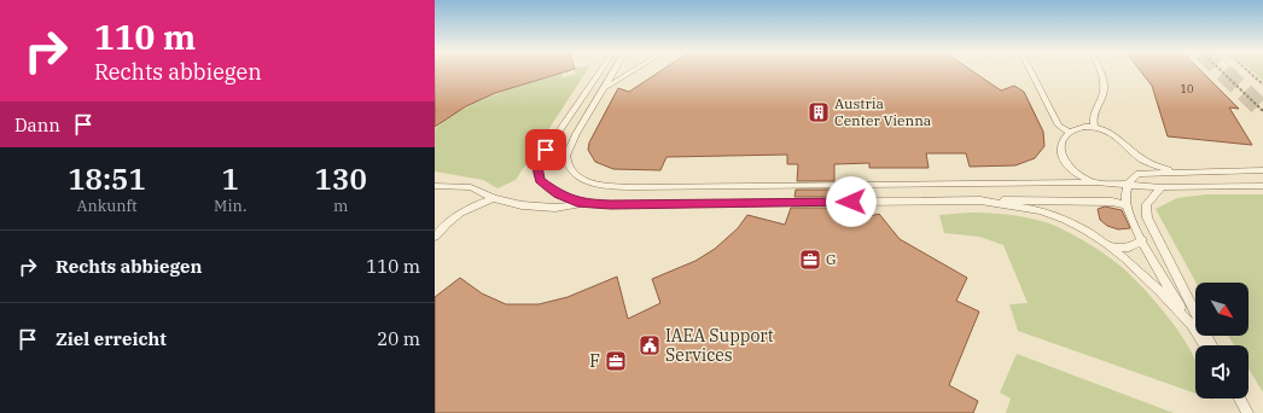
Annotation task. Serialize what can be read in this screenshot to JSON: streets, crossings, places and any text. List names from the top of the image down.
{
  "places": {
    "building": ["Austria Center Vienna"],
    "office": ["G", "F"],
    "public building": ["IAEA Support Services"]
  },
  "house_numbers": ["10"],
  "north": "bottom right",
  "page": {
    "turn": ["110 m", "Rechts abbiegen"],
    "then": "Dann",
    "eta": [
      "18:51",
      "Ankunft",
      "1",
      "Min.",
      "130",
      "m"
    ],
    "list": [
      {
        "name": "Rechts abbiegen",
        "value": "110 m"
      },
      {
        "name": "Ziel erreicht",
        "value": "20 m"
      }
    ]
  }
}
